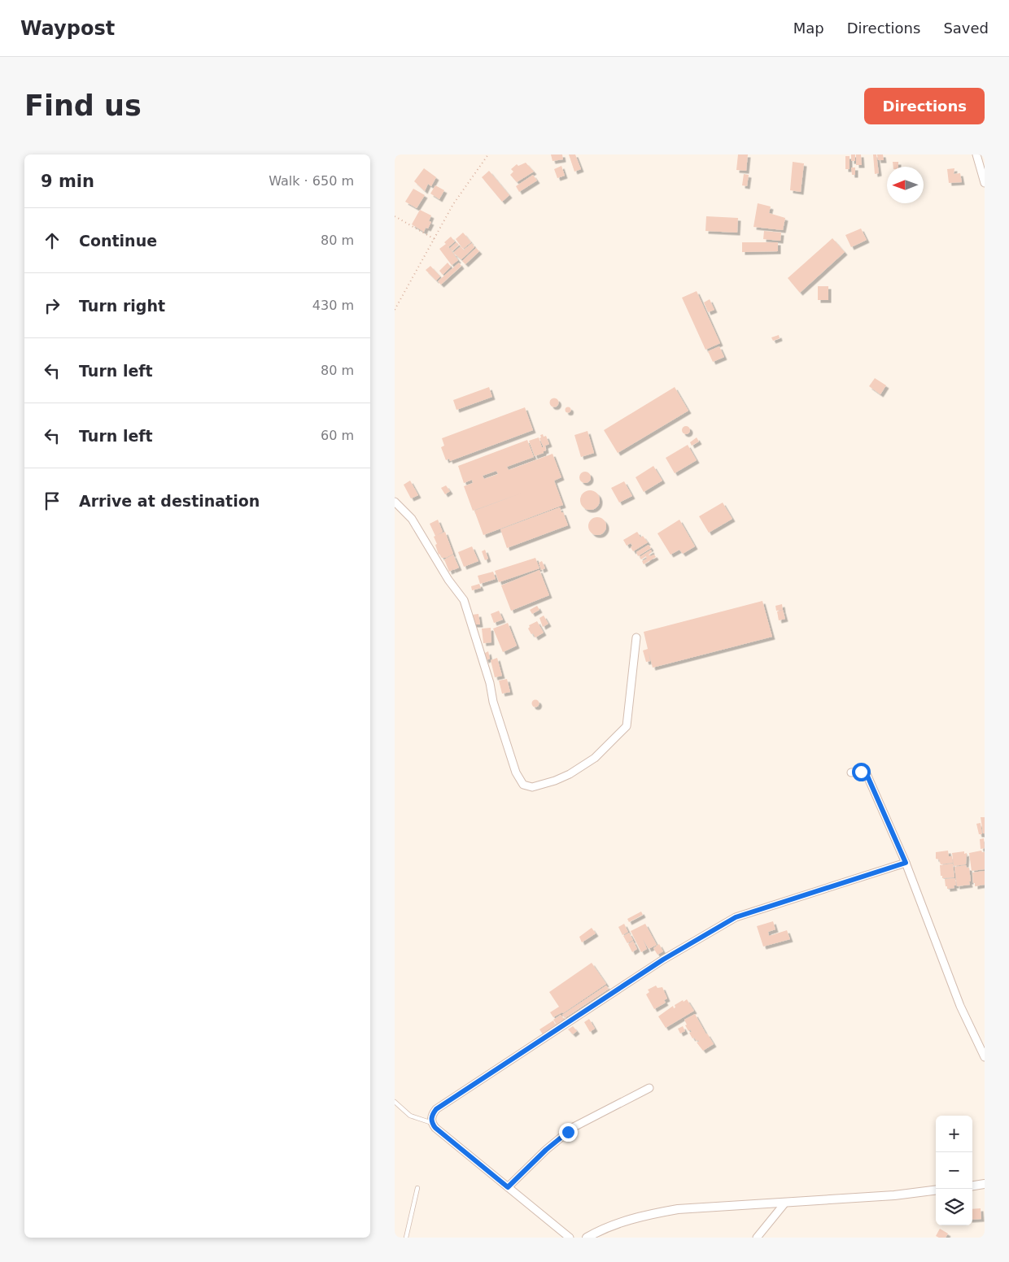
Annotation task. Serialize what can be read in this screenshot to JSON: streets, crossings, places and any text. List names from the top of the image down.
{
  "north": "left",
  "page": {
    "header": "Waypost",
    "nav": ["Map", "Directions", "Saved"],
    "buttons": "Directions",
    "title": "Find us",
    "heading": ["9 min", "Walk · 650 m"],
    "list": [
      ["Continue", "80 m"],
      ["Turn right", "430 m"],
      ["Turn left", "80 m"],
      ["Turn left", "60 m"],
      "Arrive at destination"
    ],
    "map_buttons": ["+", "−"]
  }
}
